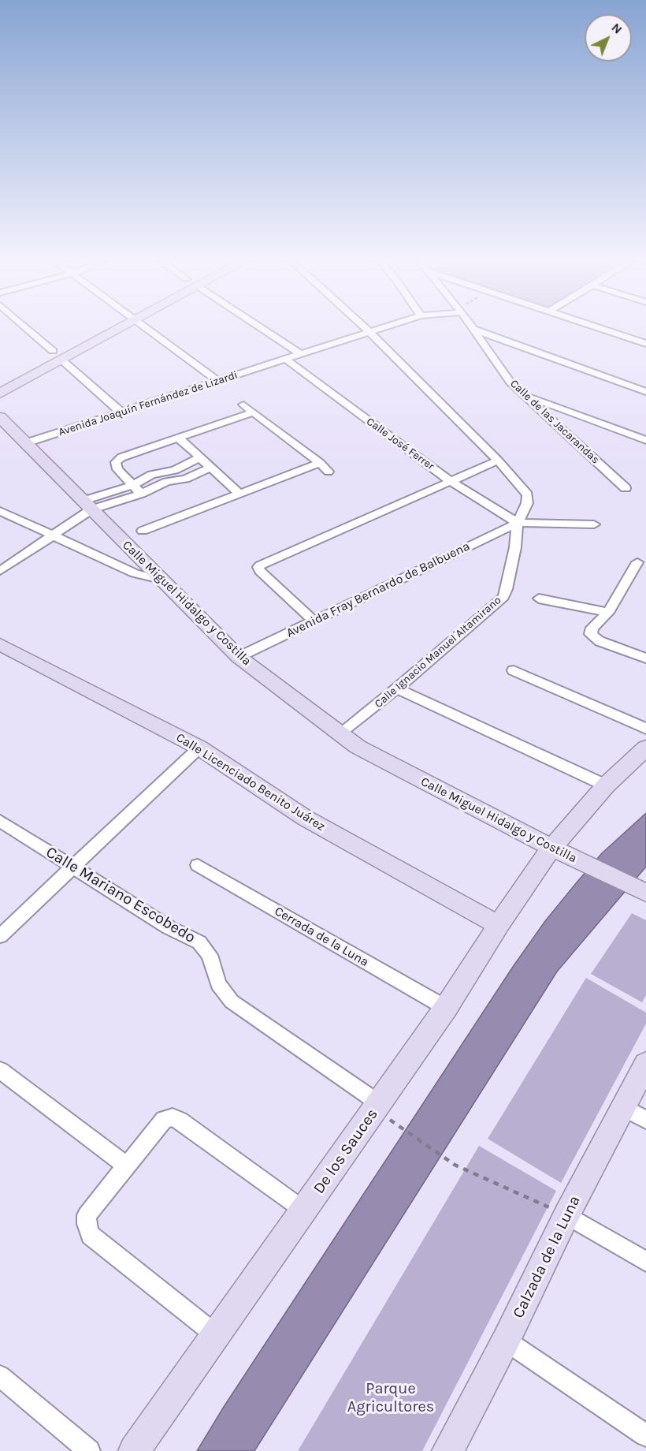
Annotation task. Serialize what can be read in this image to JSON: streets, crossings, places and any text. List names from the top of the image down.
{
  "streets": {
    "main road": [
      "Calle Miguel Hidalgo y Costilla",
      "Calle Licenciado Benito Juárez",
      "De los Sauces",
      "Calzada de la Luna"
    ],
    "street": [
      "Avenida Joaquín Fernández de Lizardi",
      "Calle de las Jacarandas",
      "Calle José Ferrer",
      "Avenida Fray Bernardo de Balbuena",
      "Calle Ignacio Manuel Altamirano",
      "Calle Mariano Escobedo",
      "Cerrada de la Luna"
    ]
  },
  "crossings": [
    ["Avenida Joaquín Fernández de Lizardi", "Calle José Ferrer"],
    ["Avenida Joaquín Fernández de Lizardi", "Calle Miguel Hidalgo y Costilla"],
    ["Avenida Joaquín Fernández de Lizardi", "Calle Ignacio Manuel Altamirano"],
    ["Calle José Ferrer", "Avenida Fray Bernardo de Balbuena"],
    ["Calle José Ferrer", "Calle Ignacio Manuel Altamirano"],
    ["Avenida Fray Bernardo de Balbuena", "Calle Miguel Hidalgo y Costilla"],
    ["Avenida Fray Bernardo de Balbuena", "Calle Ignacio Manuel Altamirano"],
    ["Calle Miguel Hidalgo y Costilla", "Calle Ignacio Manuel Altamirano"],
    ["Calle Miguel Hidalgo y Costilla", "De los Sauces"],
    ["Calle Licenciado Benito Juárez", "De los Sauces"],
    ["Calle Mariano Escobedo", "De los Sauces"],
    ["Cerrada de la Luna", "De los Sauces"]
  ],
  "parks": ["Parque Agricultores"],
  "north": "top right"
}
